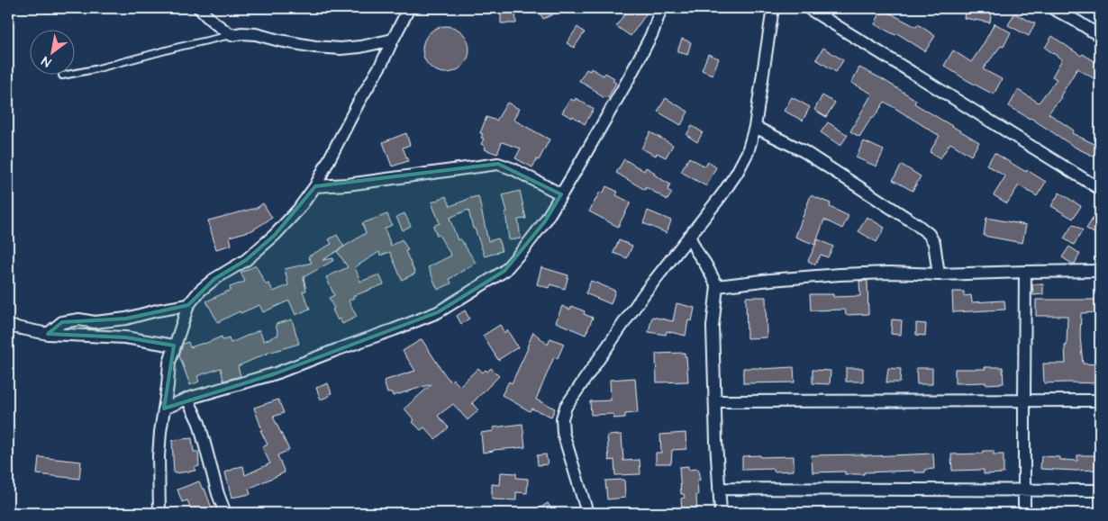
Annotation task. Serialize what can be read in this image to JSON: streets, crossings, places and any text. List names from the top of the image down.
{
  "north": "bottom left"
}
